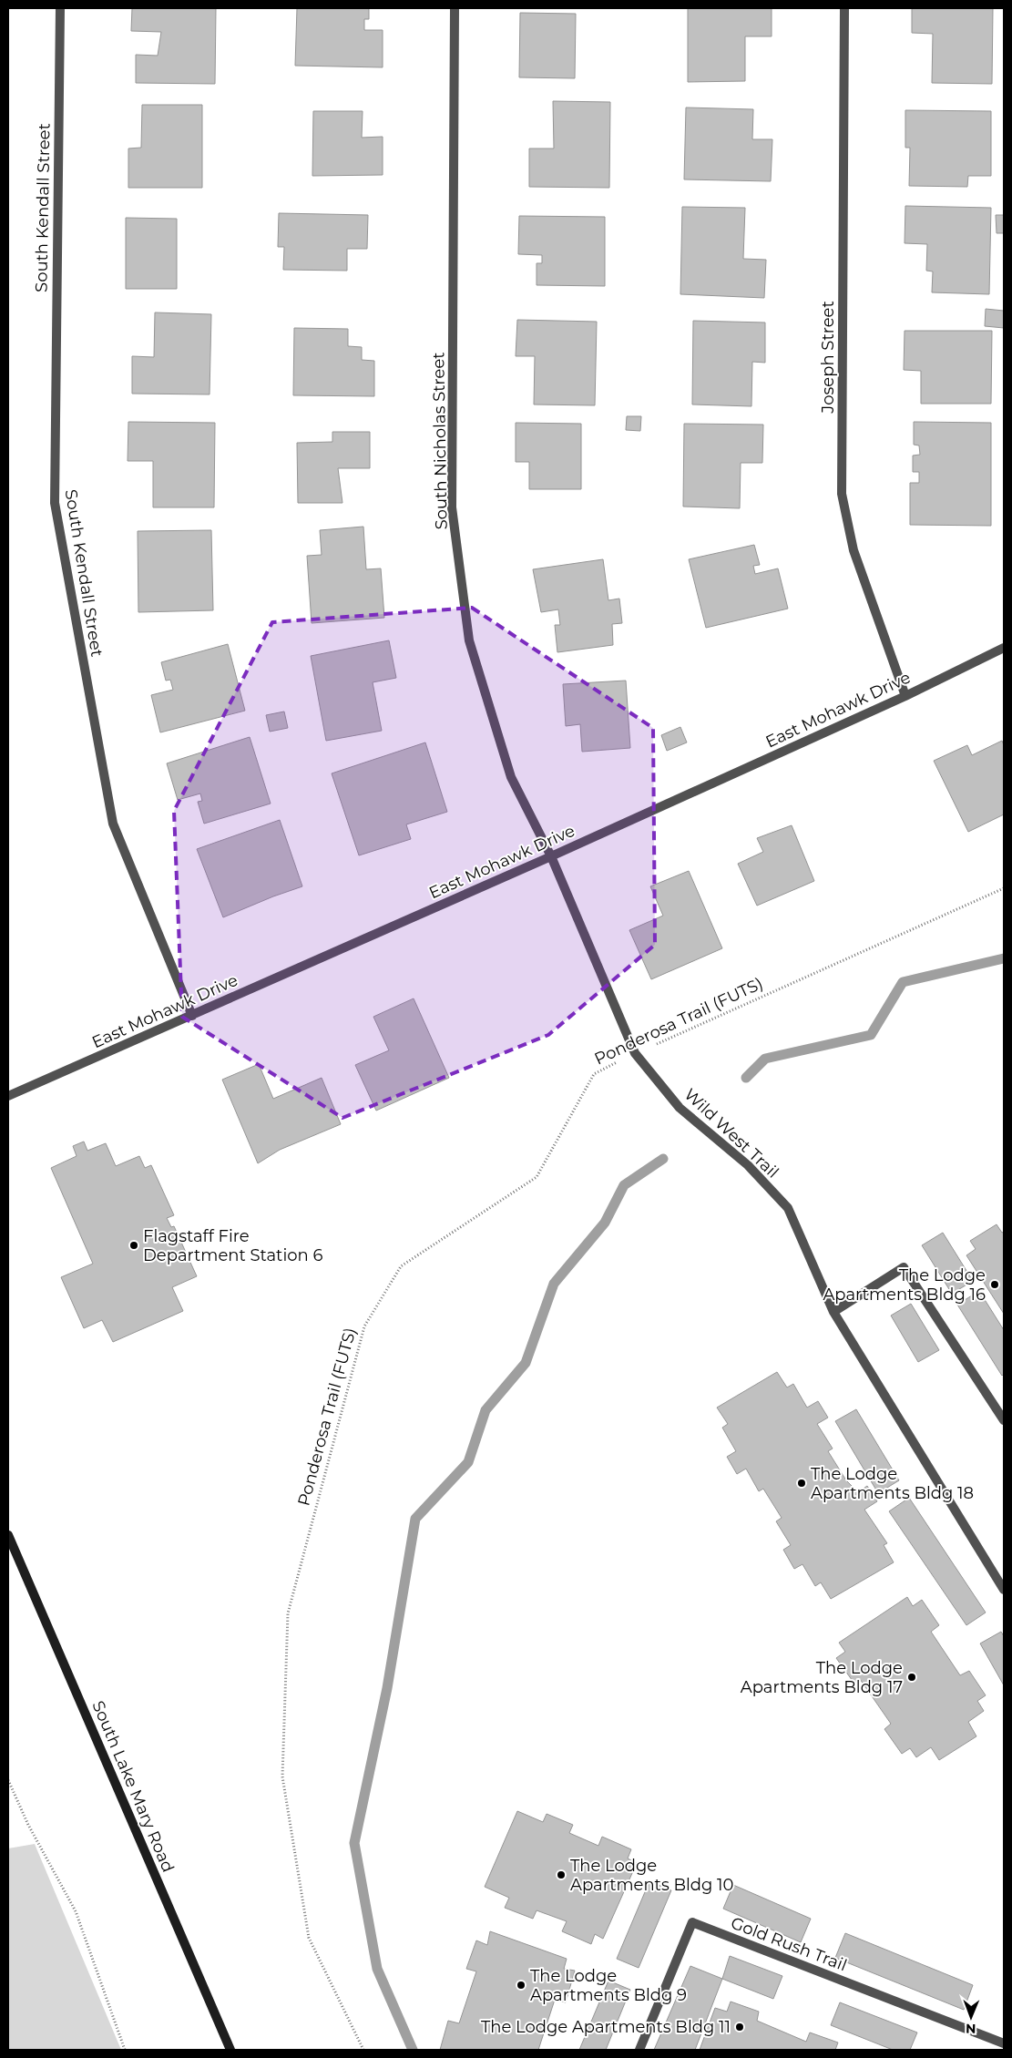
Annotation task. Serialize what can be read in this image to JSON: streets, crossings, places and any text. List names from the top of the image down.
{
  "streets": {
    "main road": ["South Lake Mary Road"],
    "street": [
      "South Kendall Street",
      "Joseph Street",
      "South Nicholas Street",
      "East Mohawk Drive",
      "Wild West Trail",
      "Gold Rush Trail"
    ],
    "path": ["Ponderosa Trail (FUTS)"]
  },
  "crossings": [
    ["South Kendall Street", "East Mohawk Drive"],
    ["Joseph Street", "East Mohawk Drive"],
    ["South Nicholas Street", "East Mohawk Drive"],
    ["South Nicholas Street", "Wild West Trail"],
    ["East Mohawk Drive", "Wild West Trail"],
    ["Ponderosa Trail (FUTS)", "Wild West Trail"]
  ],
  "places": [
    "Flagstaff Fire Department Station 6",
    "The Lodge Apartments Bldg 16",
    "The Lodge Apartments Bldg 18",
    "The Lodge Apartments Bldg 17",
    "The Lodge Apartments Bldg 10",
    "The Lodge Apartments Bldg 9",
    "The Lodge Apartments Bldg 11"
  ],
  "north": "bottom"
}
